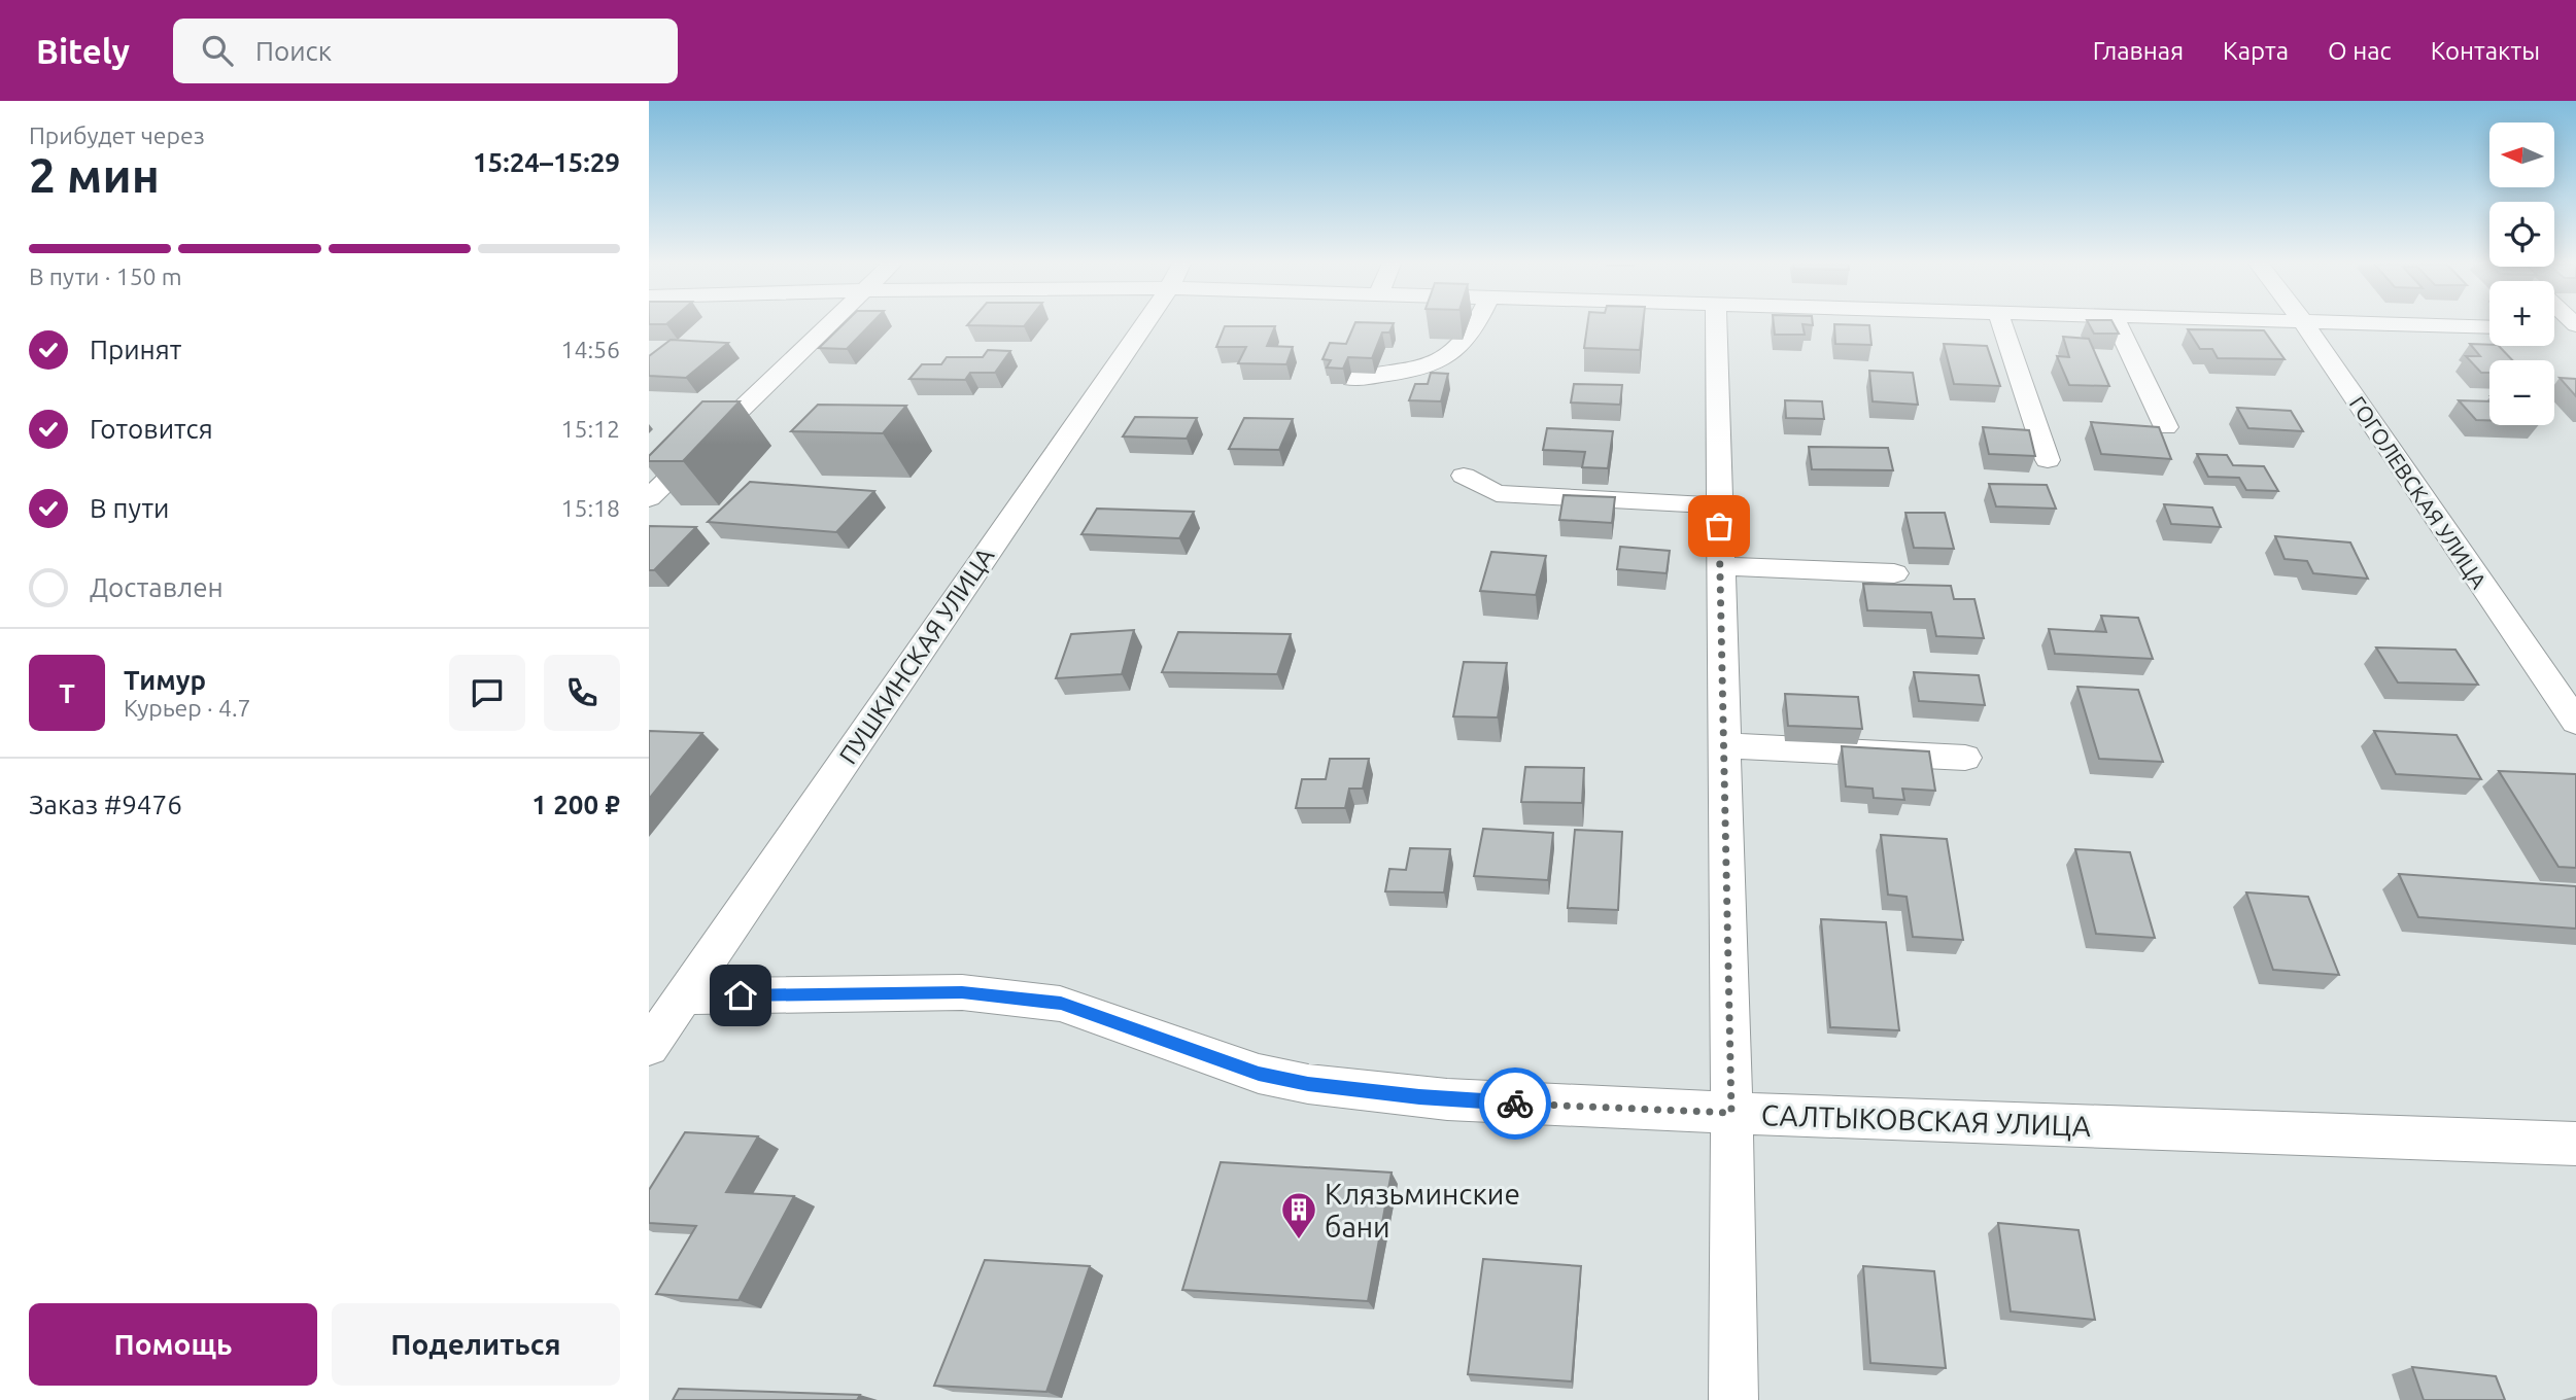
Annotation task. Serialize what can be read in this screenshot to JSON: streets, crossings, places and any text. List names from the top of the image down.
{
  "streets": {
    "street": ["ГОГОЛЕВСКАЯ УЛИЦА", "ПУШКИНСКАЯ УЛИЦА", "САЛТЫКОВСКАЯ УЛИЦА"]
  },
  "crossings": [
    ["ПУШКИНСКАЯ УЛИЦА", "САЛТЫКОВСКАЯ УЛИЦА"]
  ],
  "places": {
    "building": ["Клязьминские бани"]
  },
  "north": "left",
  "page": {
    "header": "Bitely",
    "search": "Поиск",
    "nav": [
      "Главная",
      "Карта",
      "О нас",
      "Контакты"
    ],
    "heading": ["2 мин", "Прибудет через", "15:24–15:29"],
    "panel": [
      "Тимур",
      "Курьер · 4.7",
      "Заказ #9476",
      "1 200 ₽"
    ],
    "map_buttons": ["+", "−"],
    "bar": "В пути · 150 m",
    "list": [
      ["Принят", "14:56"],
      ["Готовится", "15:12"],
      ["В пути", "15:18"],
      "Доставлен"
    ],
    "round": "Т",
    "buttons": ["Помощь", "Поделиться"]
  }
}
